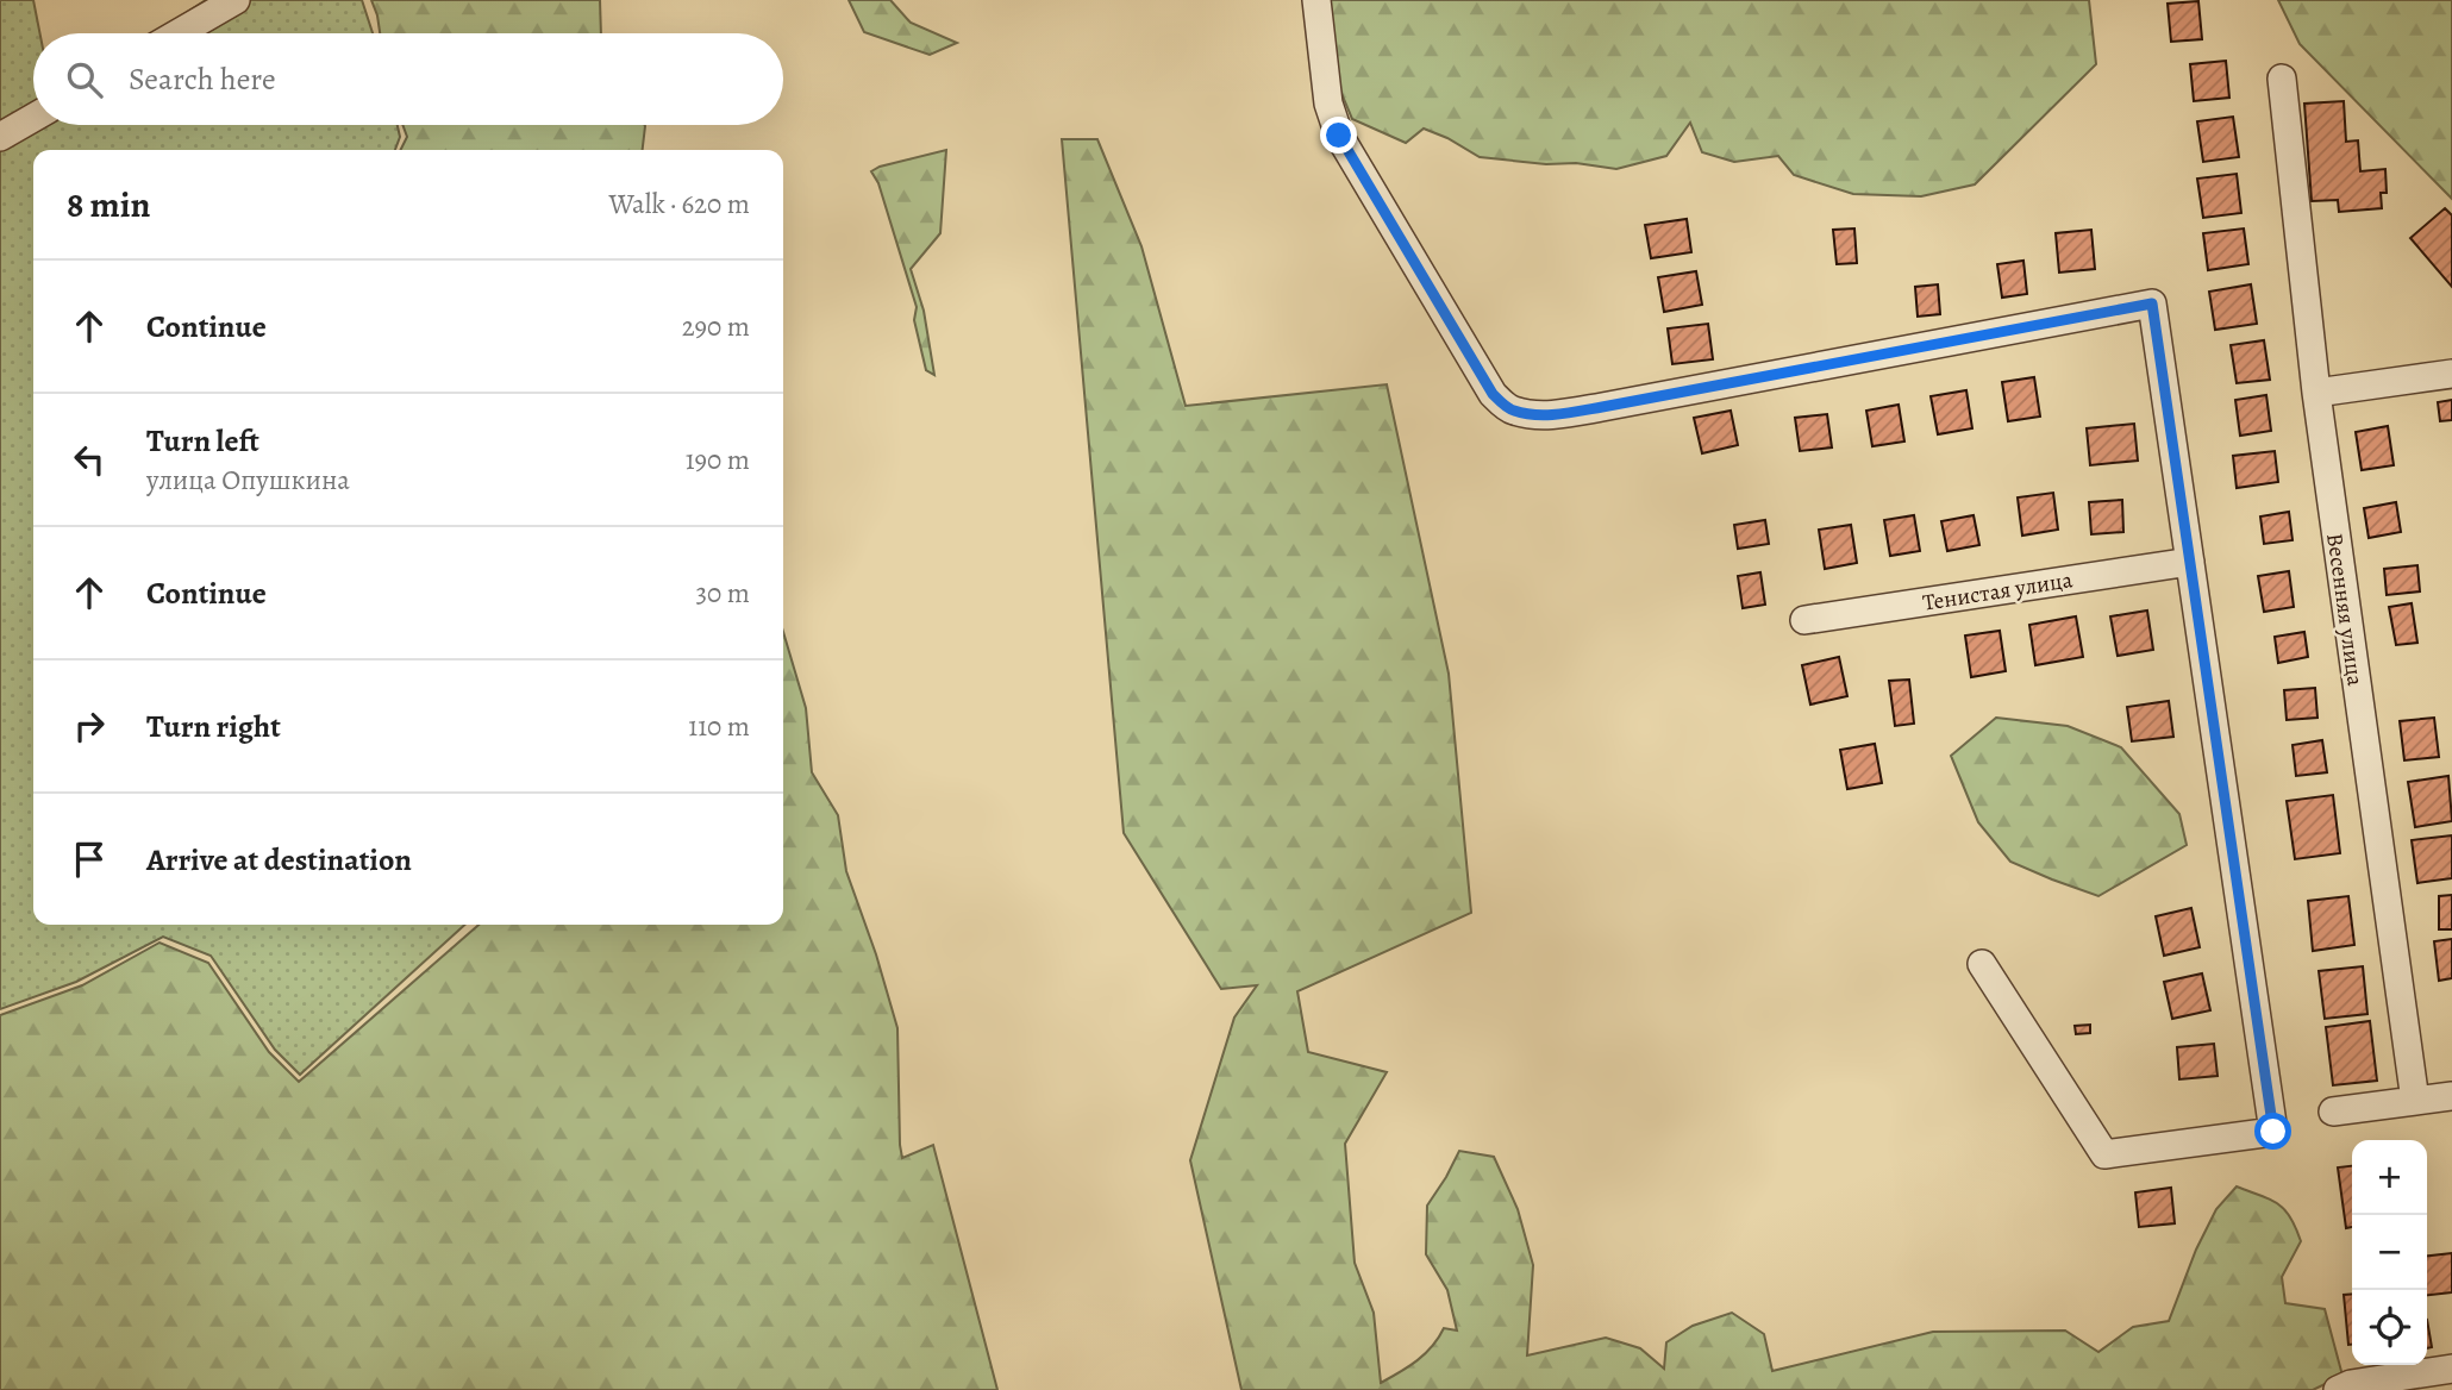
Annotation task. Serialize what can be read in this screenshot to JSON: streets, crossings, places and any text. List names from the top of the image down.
{
  "streets": {
    "street": ["Тенистая улица", "Весенняя улица"]
  },
  "page": {
    "search": "Search here",
    "heading": ["8 min", "Walk · 620 m"],
    "list": [
      ["Continue", "290 m"],
      ["Turn left", "улица Опушкина", "190 m"],
      ["Continue", "30 m"],
      ["Turn right", "110 m"],
      "Arrive at destination"
    ],
    "map_buttons": ["+", "−"]
  }
}
